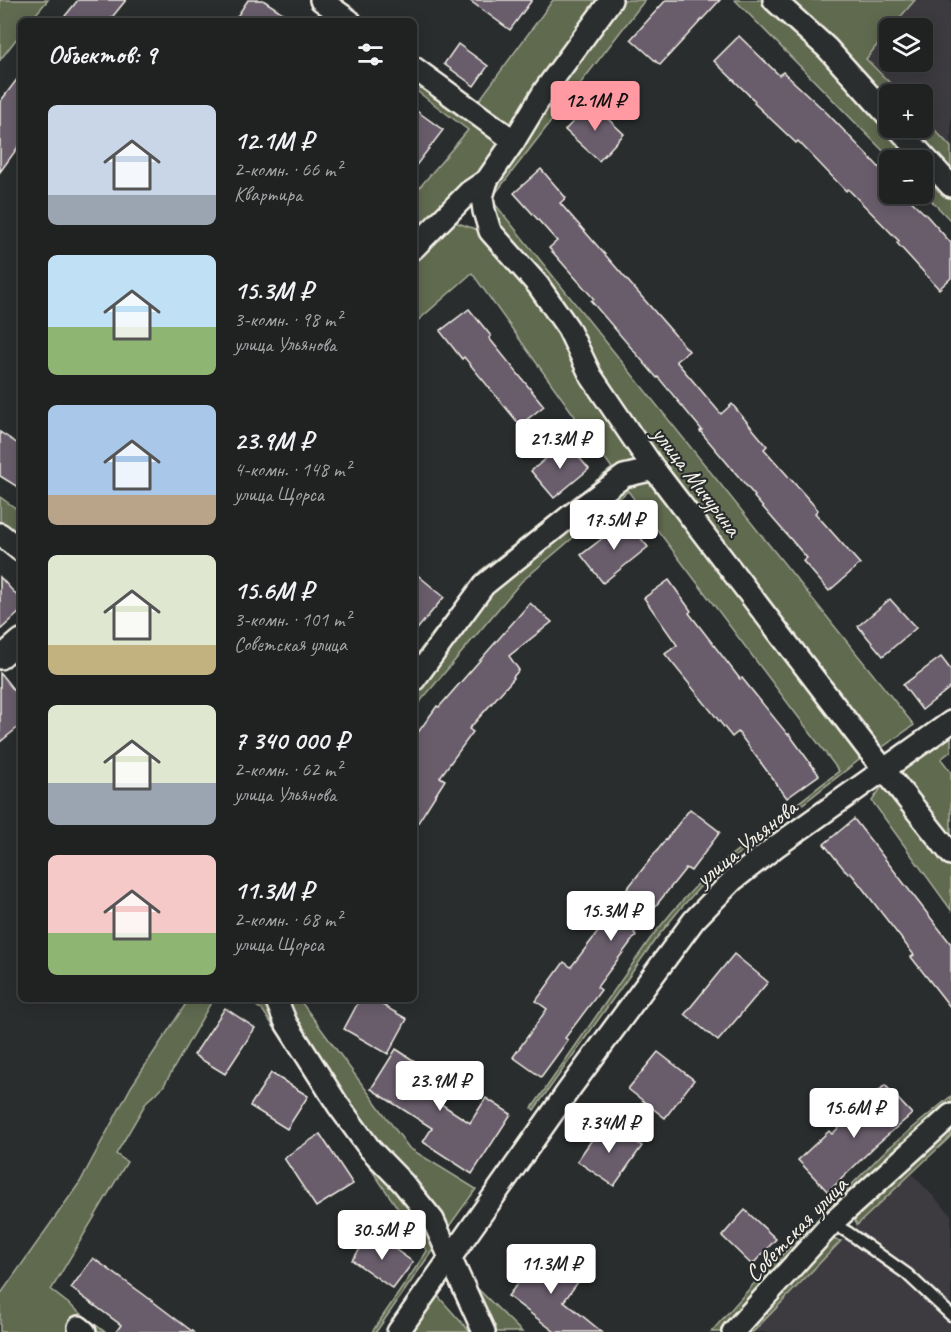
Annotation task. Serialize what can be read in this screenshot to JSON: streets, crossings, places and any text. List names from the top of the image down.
{
  "streets": {
    "street": ["улица Мичурина", "улица Ульянова", "Советская улица"]
  },
  "crossings": [
    ["улица Мичурина", "улица Ульянова"]
  ],
  "page": {
    "map_buttons": ["+", "−"],
    "heading": "Объектов: 9",
    "price": [
      "12.1M ₽",
      "21.3M ₽",
      "17.5M ₽",
      "15.3M ₽",
      "23.9M ₽",
      "15.6M ₽",
      "7.34M ₽",
      "30.5M ₽",
      "11.3M ₽"
    ],
    "list": [
      {
        "name": "12.1M ₽",
        "note": "2-комн. · 66 m² · Квартира"
      },
      {
        "name": "15.3M ₽",
        "note": "3-комн. · 98 m² · улица Ульянова"
      },
      {
        "name": "23.9M ₽",
        "note": "4-комн. · 148 m² · улица Щорса"
      },
      {
        "name": "15.6M ₽",
        "note": "3-комн. · 101 m² · Советская улица"
      },
      {
        "name": "7 340 000 ₽",
        "note": "2-комн. · 62 m² · улица Ульянова"
      },
      {
        "name": "11.3M ₽",
        "note": "2-комн. · 68 m² · улица Щорса"
      }
    ]
  }
}
